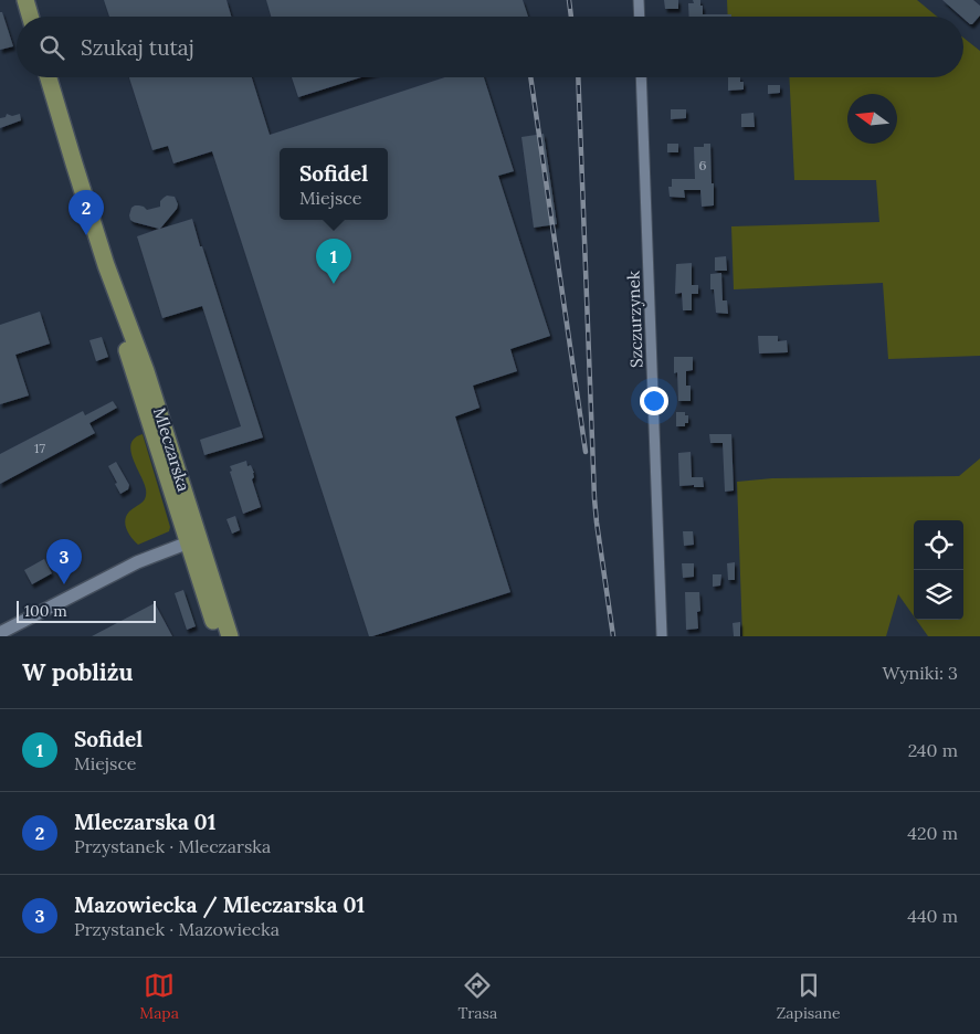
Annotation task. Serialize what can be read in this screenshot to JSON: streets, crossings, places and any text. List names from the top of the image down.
{
  "streets": {
    "main road": ["Mleczarska"],
    "street": ["Szczurzynek"]
  },
  "house_numbers": ["6", "17"],
  "scale_bar": "100 m",
  "north": "left",
  "page": {
    "search": "Szukaj tutaj",
    "popup": ["Sofidel", "Miejsce"],
    "pins": ["2", "1", "3"],
    "scale": "100 m",
    "heading": ["W pobliżu", "Wyniki: 3"],
    "list": [
      {
        "mark": "1",
        "name": "Sofidel",
        "note": "Miejsce",
        "value": "240 m"
      },
      {
        "mark": "2",
        "name": "Mleczarska 01",
        "note": "Przystanek · Mleczarska",
        "value": "420 m"
      },
      {
        "mark": "3",
        "name": "Mazowiecka / Mleczarska 01",
        "note": "Przystanek · Mazowiecka",
        "value": "440 m"
      }
    ],
    "nav": ["Mapa", "Trasa", "Zapisane"]
  }
}
